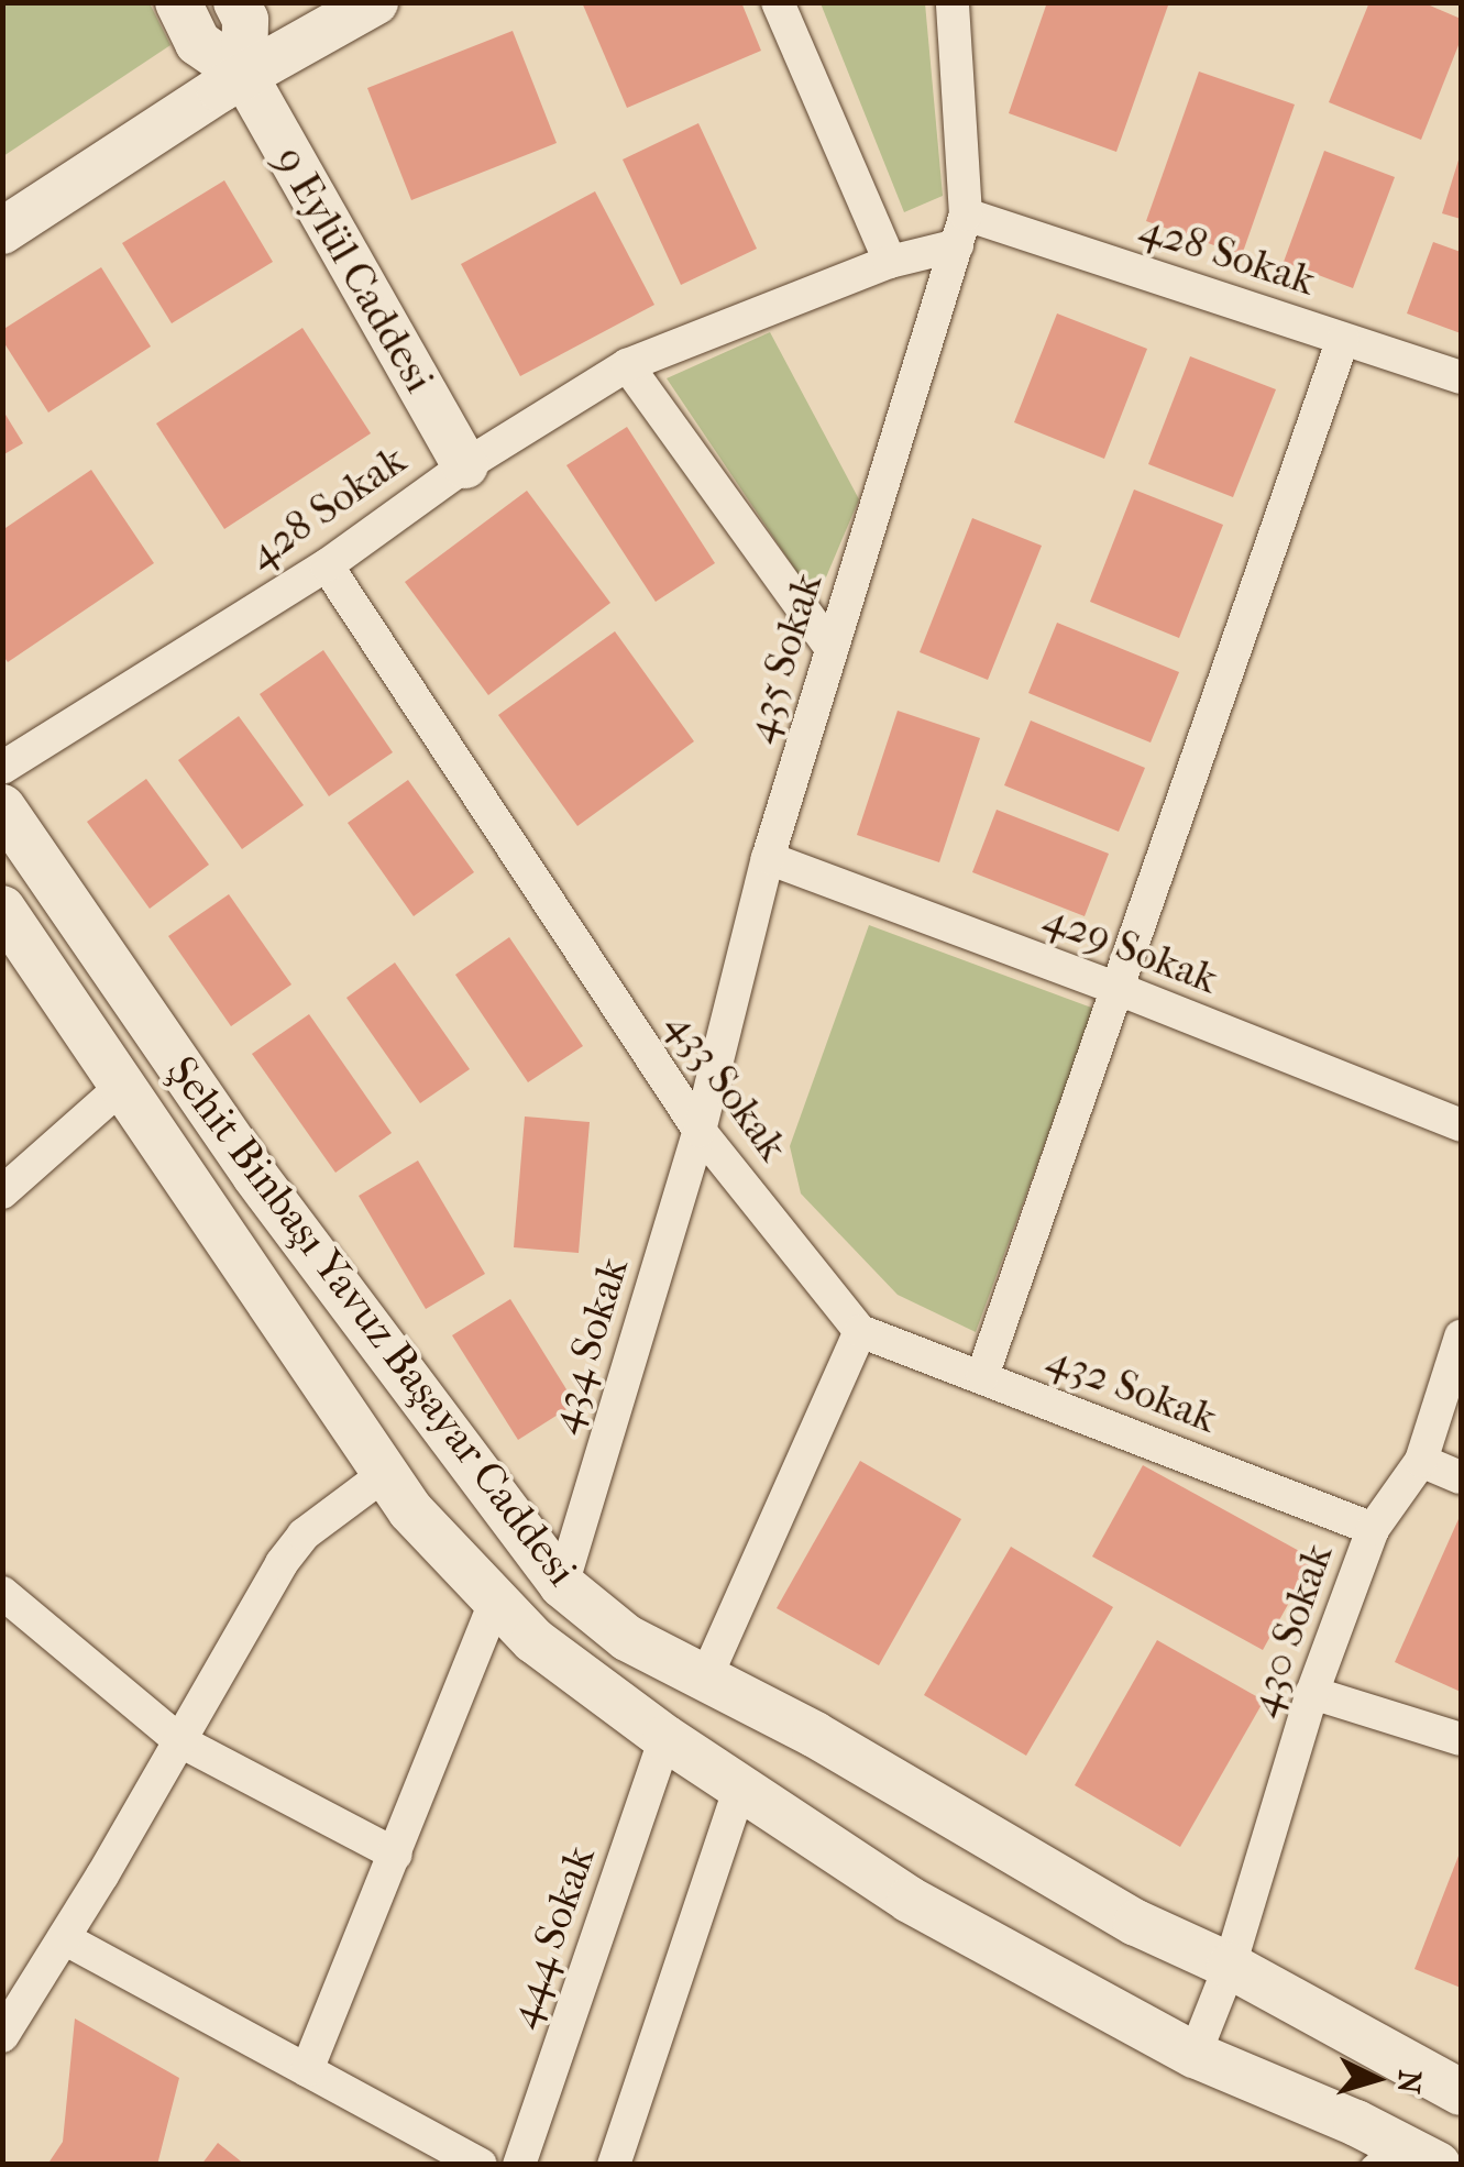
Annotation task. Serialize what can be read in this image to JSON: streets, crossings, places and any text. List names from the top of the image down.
{
  "streets": {
    "street": [
      "428 Sokak",
      "9 Eylül Caddesi",
      "435 Sokak",
      "429 Sokak",
      "433 Sokak",
      "Şehit Binbaşı Yavuz Başayar Caddesi",
      "434 Sokak",
      "432 Sokak",
      "430 Sokak",
      "444 Sokak"
    ]
  },
  "crossings": [
    ["428 Sokak", "9 Eylül Caddesi"],
    ["428 Sokak", "435 Sokak"],
    ["428 Sokak", "433 Sokak"],
    ["435 Sokak", "429 Sokak"],
    ["435 Sokak", "433 Sokak"],
    ["435 Sokak", "434 Sokak"],
    ["433 Sokak", "434 Sokak"],
    ["433 Sokak", "432 Sokak"],
    ["Şehit Binbaşı Yavuz Başayar Caddesi", "434 Sokak"],
    ["Şehit Binbaşı Yavuz Başayar Caddesi", "430 Sokak"],
    ["Şehit Binbaşı Yavuz Başayar Caddesi", "444 Sokak"],
    ["432 Sokak", "430 Sokak"]
  ],
  "north": "right"
}
